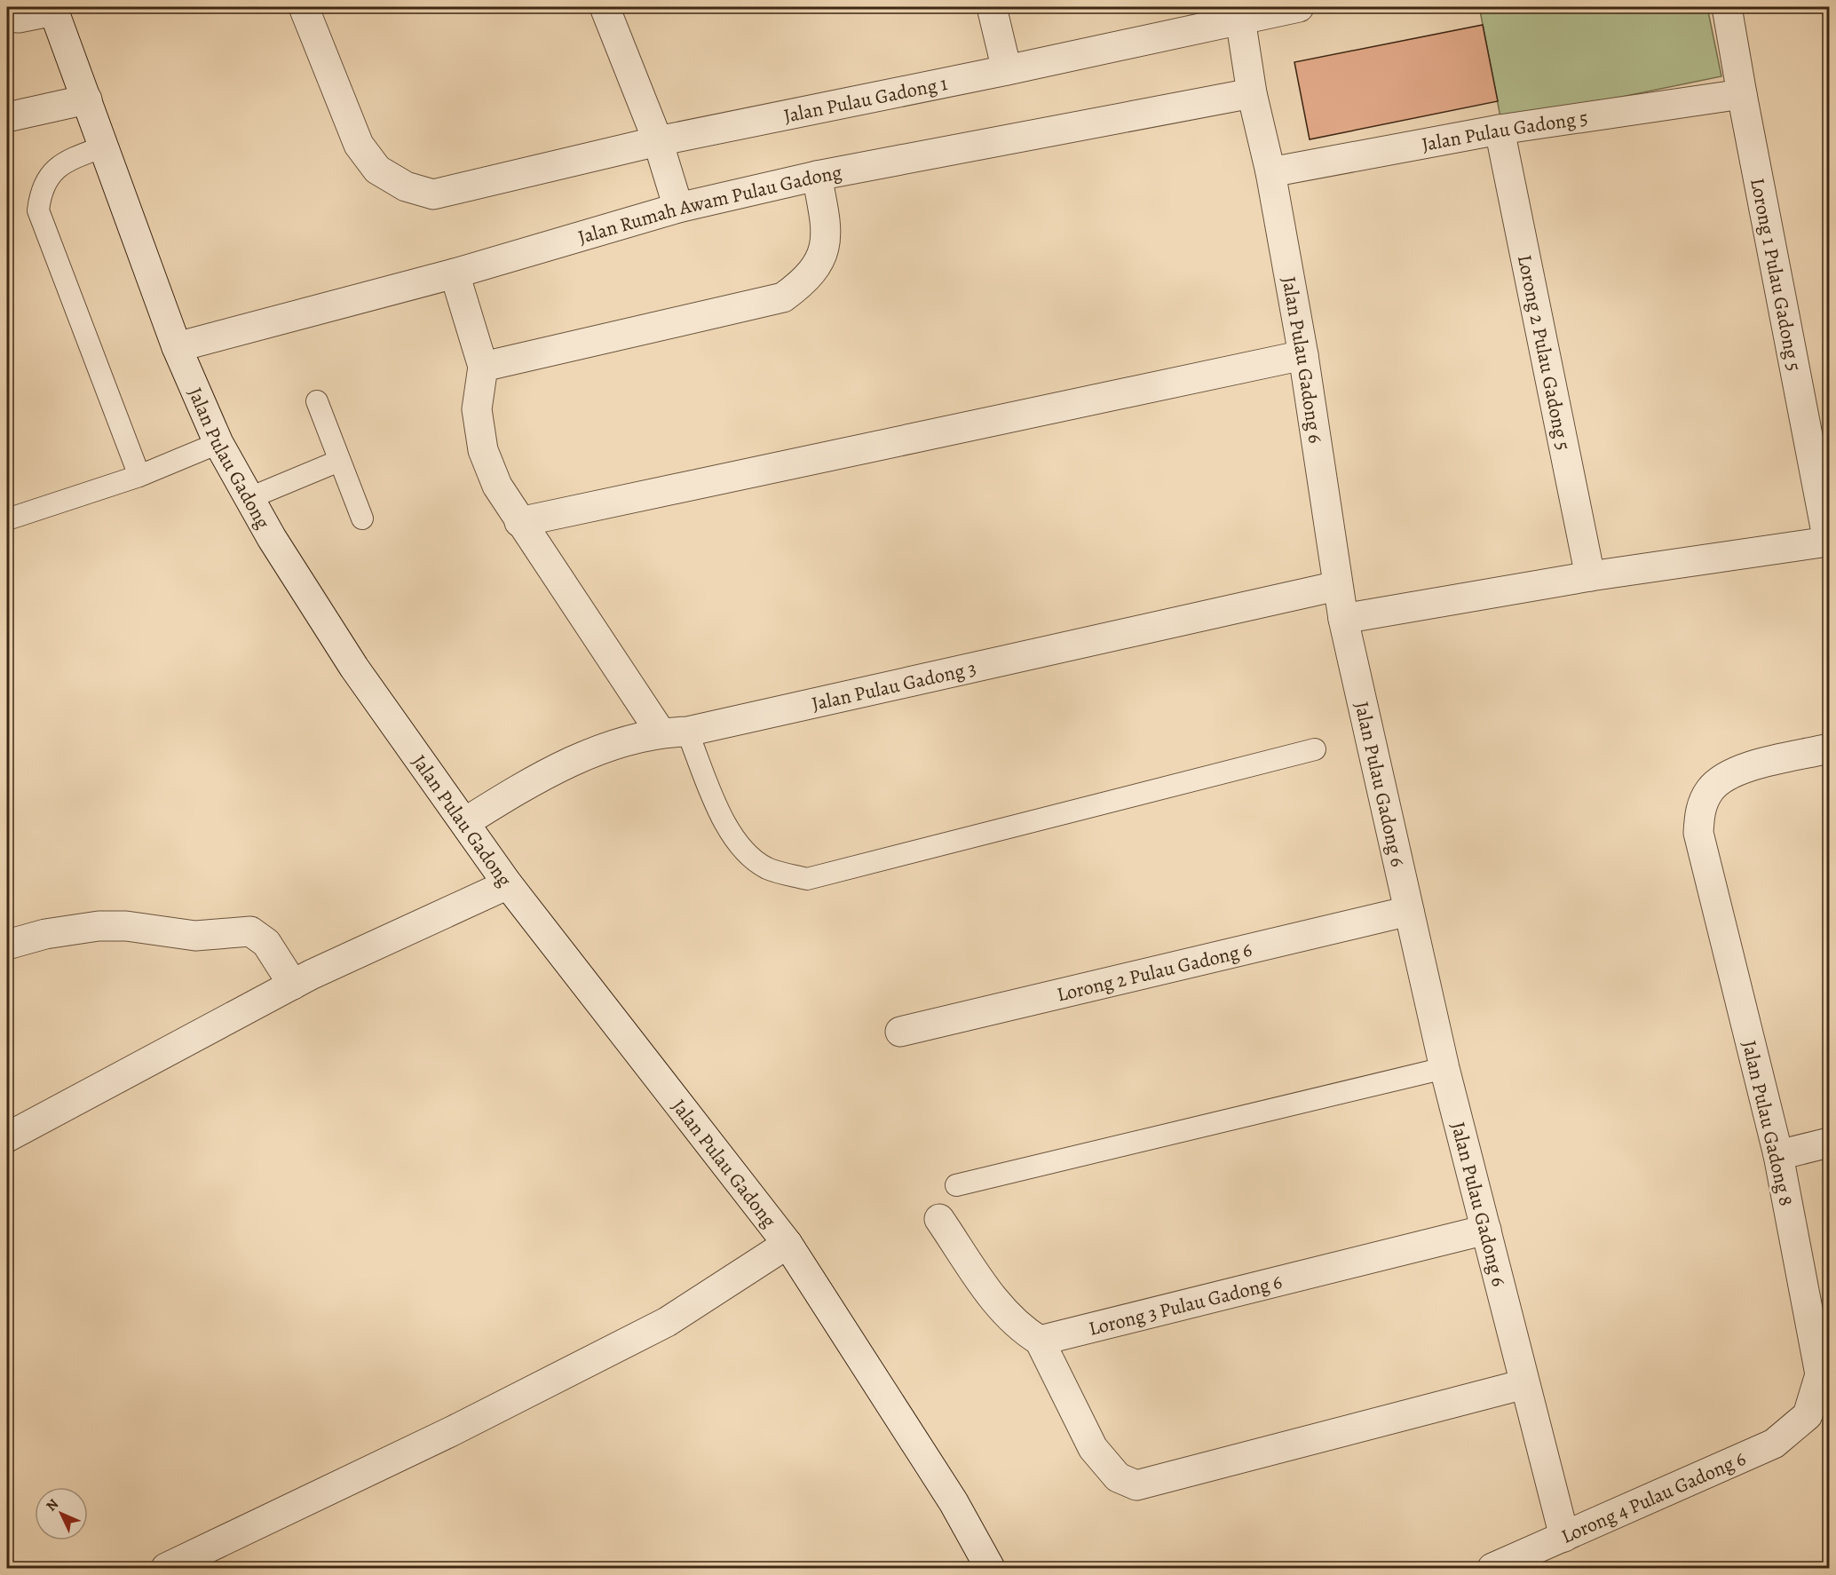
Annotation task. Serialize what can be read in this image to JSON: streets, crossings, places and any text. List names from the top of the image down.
{
  "streets": {
    "street": [
      "Jalan Pulau Gadong 1",
      "Jalan Pulau Gadong 5",
      "Jalan Rumah Awam Pulau Gadong",
      "Lorong 1 Pulau Gadong 5",
      "Lorong 2 Pulau Gadong 5",
      "Jalan Pulau Gadong 6",
      "Jalan Pulau Gadong",
      "Jalan Pulau Gadong 3",
      "Lorong 2 Pulau Gadong 6",
      "Jalan Pulau Gadong 8",
      "Lorong 3 Pulau Gadong 6",
      "Lorong 4 Pulau Gadong 6"
    ]
  },
  "crossings": [
    ["Jalan Pulau Gadong 1", "Jalan Pulau Gadong 6"],
    ["Jalan Pulau Gadong 5", "Lorong 1 Pulau Gadong 5"],
    ["Jalan Pulau Gadong 5", "Lorong 2 Pulau Gadong 5"],
    ["Jalan Pulau Gadong 5", "Jalan Pulau Gadong 6"],
    ["Jalan Rumah Awam Pulau Gadong", "Jalan Pulau Gadong 6"],
    ["Jalan Rumah Awam Pulau Gadong", "Jalan Pulau Gadong"],
    ["Jalan Pulau Gadong 6", "Jalan Pulau Gadong 3"],
    ["Jalan Pulau Gadong 6", "Lorong 2 Pulau Gadong 6"],
    ["Jalan Pulau Gadong 6", "Lorong 3 Pulau Gadong 6"],
    ["Jalan Pulau Gadong 6", "Lorong 4 Pulau Gadong 6"],
    ["Jalan Pulau Gadong", "Jalan Pulau Gadong 3"],
    ["Jalan Pulau Gadong 8", "Lorong 4 Pulau Gadong 6"]
  ],
  "north": "top left"
}
